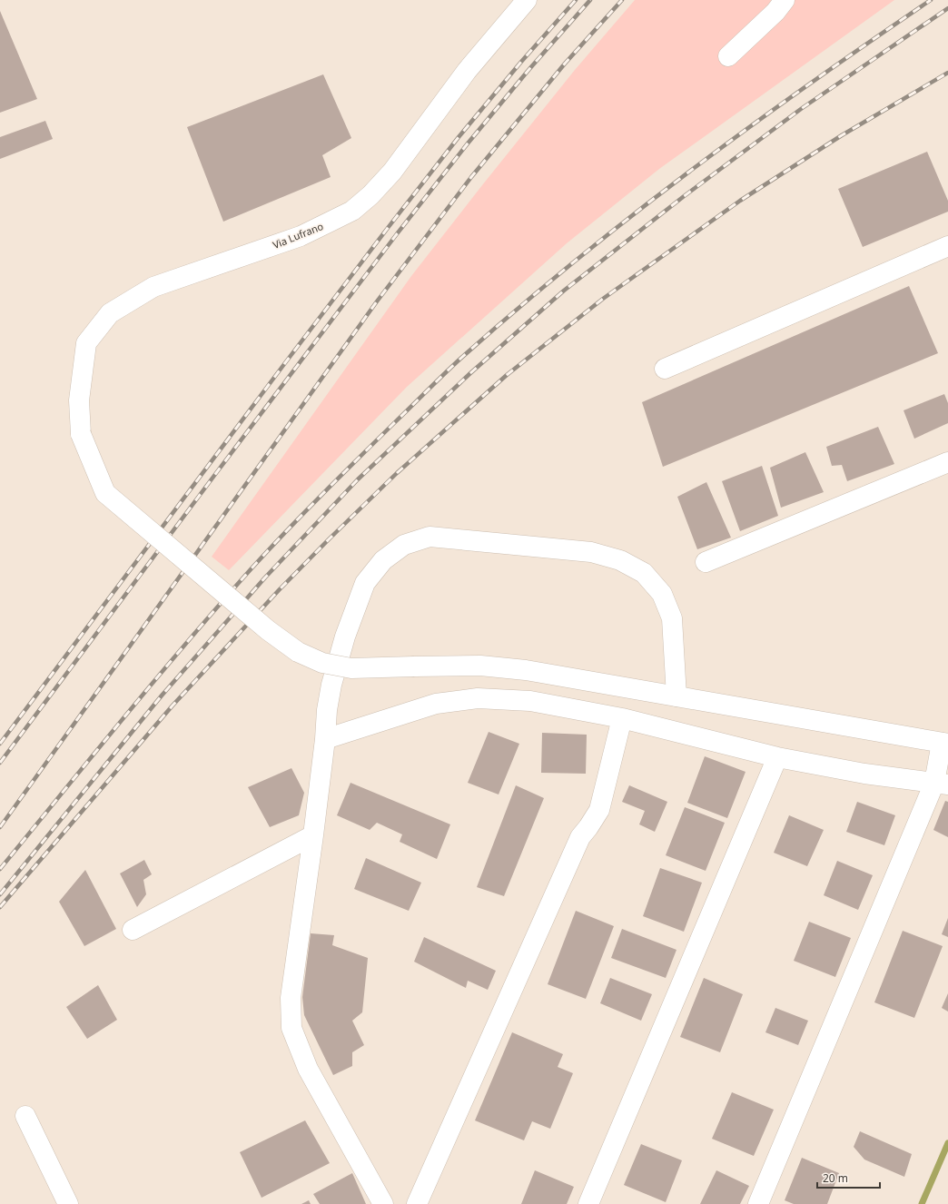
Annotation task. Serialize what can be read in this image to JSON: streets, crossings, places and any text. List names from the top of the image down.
{
  "streets": {
    "street": ["Via Lufrano"]
  },
  "scale_bar": "20 m"
}
